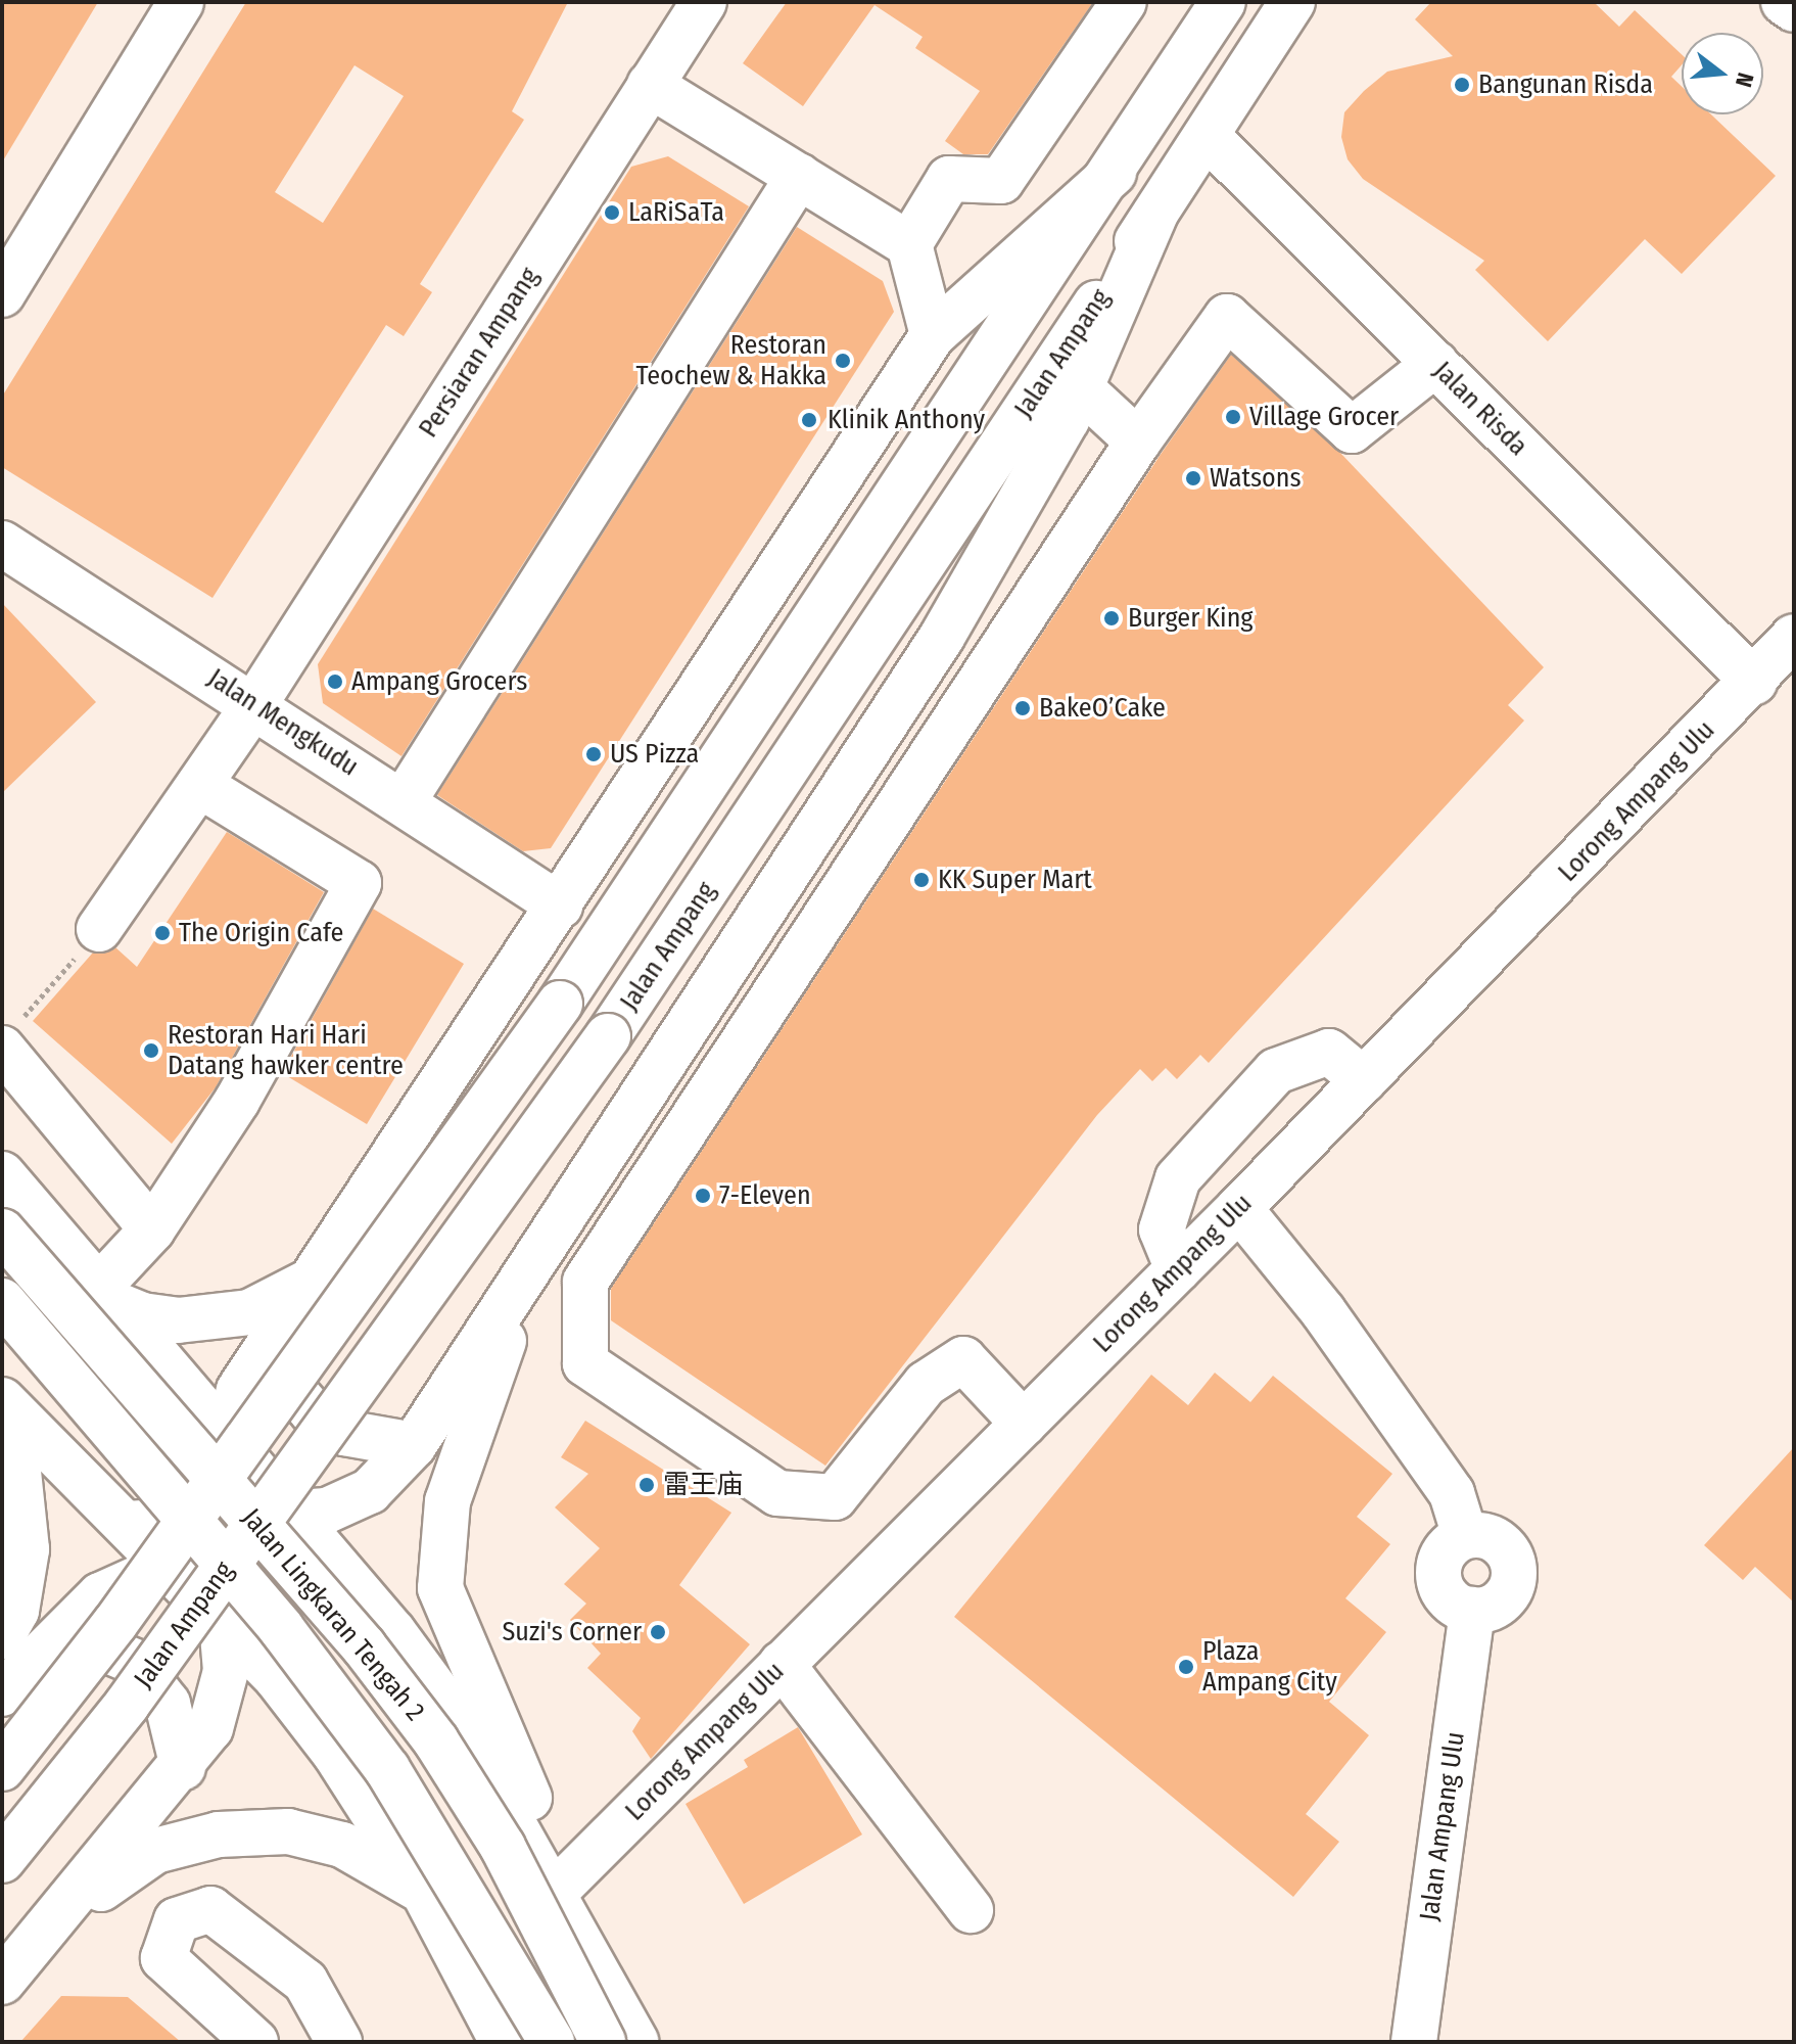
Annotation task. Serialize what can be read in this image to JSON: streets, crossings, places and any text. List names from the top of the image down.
{
  "streets": {
    "main road": [
      "Persiaran Ampang",
      "Jalan Ampang",
      "Jalan Risda",
      "Jalan Mengkudu",
      "Lorong Ampang Ulu",
      "Jalan Lingkaran Tengah 2",
      "Jalan Ampang Ulu"
    ]
  },
  "crossings": [
    ["Persiaran Ampang", "Jalan Mengkudu"],
    ["Jalan Ampang", "Jalan Risda"],
    ["Jalan Risda", "Lorong Ampang Ulu"],
    ["Lorong Ampang Ulu", "Jalan Ampang Ulu"]
  ],
  "places": [
    "Bangunan Risda",
    "LaRiSaTa",
    "Restoran Teochew & Hakka",
    "Village Grocer",
    "Klinik Anthony",
    "Watsons",
    "Burger King",
    "Ampang Grocers",
    "BakeO’Cake",
    "US Pizza",
    "KK Super Mart",
    "The Origin Cafe",
    "Restoran Hari Hari Datang hawker centre",
    "7-Eleven",
    "雷王庙",
    "Suzi's Corner",
    "Plaza Ampang City"
  ],
  "north": "right"
}
